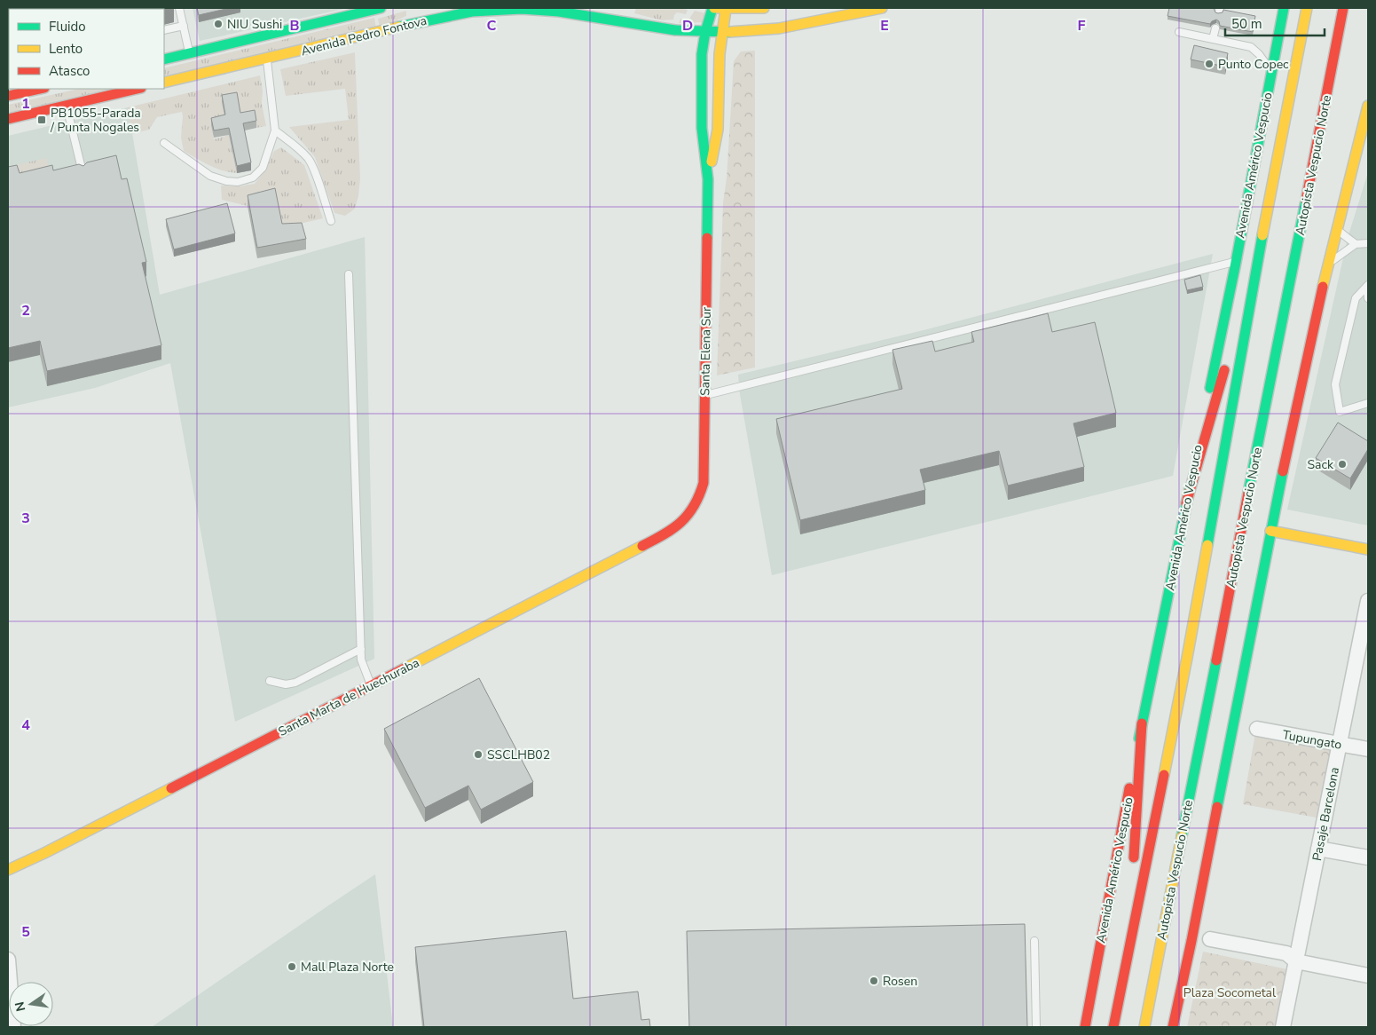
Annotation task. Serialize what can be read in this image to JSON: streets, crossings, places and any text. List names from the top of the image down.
{
  "streets": {
    "main road": [
      "Avenida Pedro Fontova",
      "Avenida Américo Vespucio",
      "Autopista Vespucio Norte",
      "Santa Elena Sur",
      "Santa Marta de Huechuraba"
    ],
    "street": ["Tupungato", "Pasaje Barcelona"]
  },
  "crossings": [
    ["Avenida Pedro Fontova", "Santa Elena Sur"],
    ["Santa Elena Sur", "Santa Marta de Huechuraba"],
    ["Tupungato", "Pasaje Barcelona"]
  ],
  "parks": ["Plaza Socometal"],
  "places": {
    "other": [
      "NIU Sushi",
      "Punto Copec",
      "Sack",
      "SSCLHB02",
      "Mall Plaza Norte",
      "Rosen"
    ],
    "transit": ["PB1055-Parada / Punta Nogales"]
  },
  "legend": ["Fluido", "Lento", "Atasco"],
  "scale_bar": "50 m",
  "north": "left",
  "grid": {
    "columns": [
      "B",
      "C",
      "D",
      "E",
      "F"
    ],
    "rows": [
      "1",
      "2",
      "3",
      "4",
      "5"
    ]
  }
}
